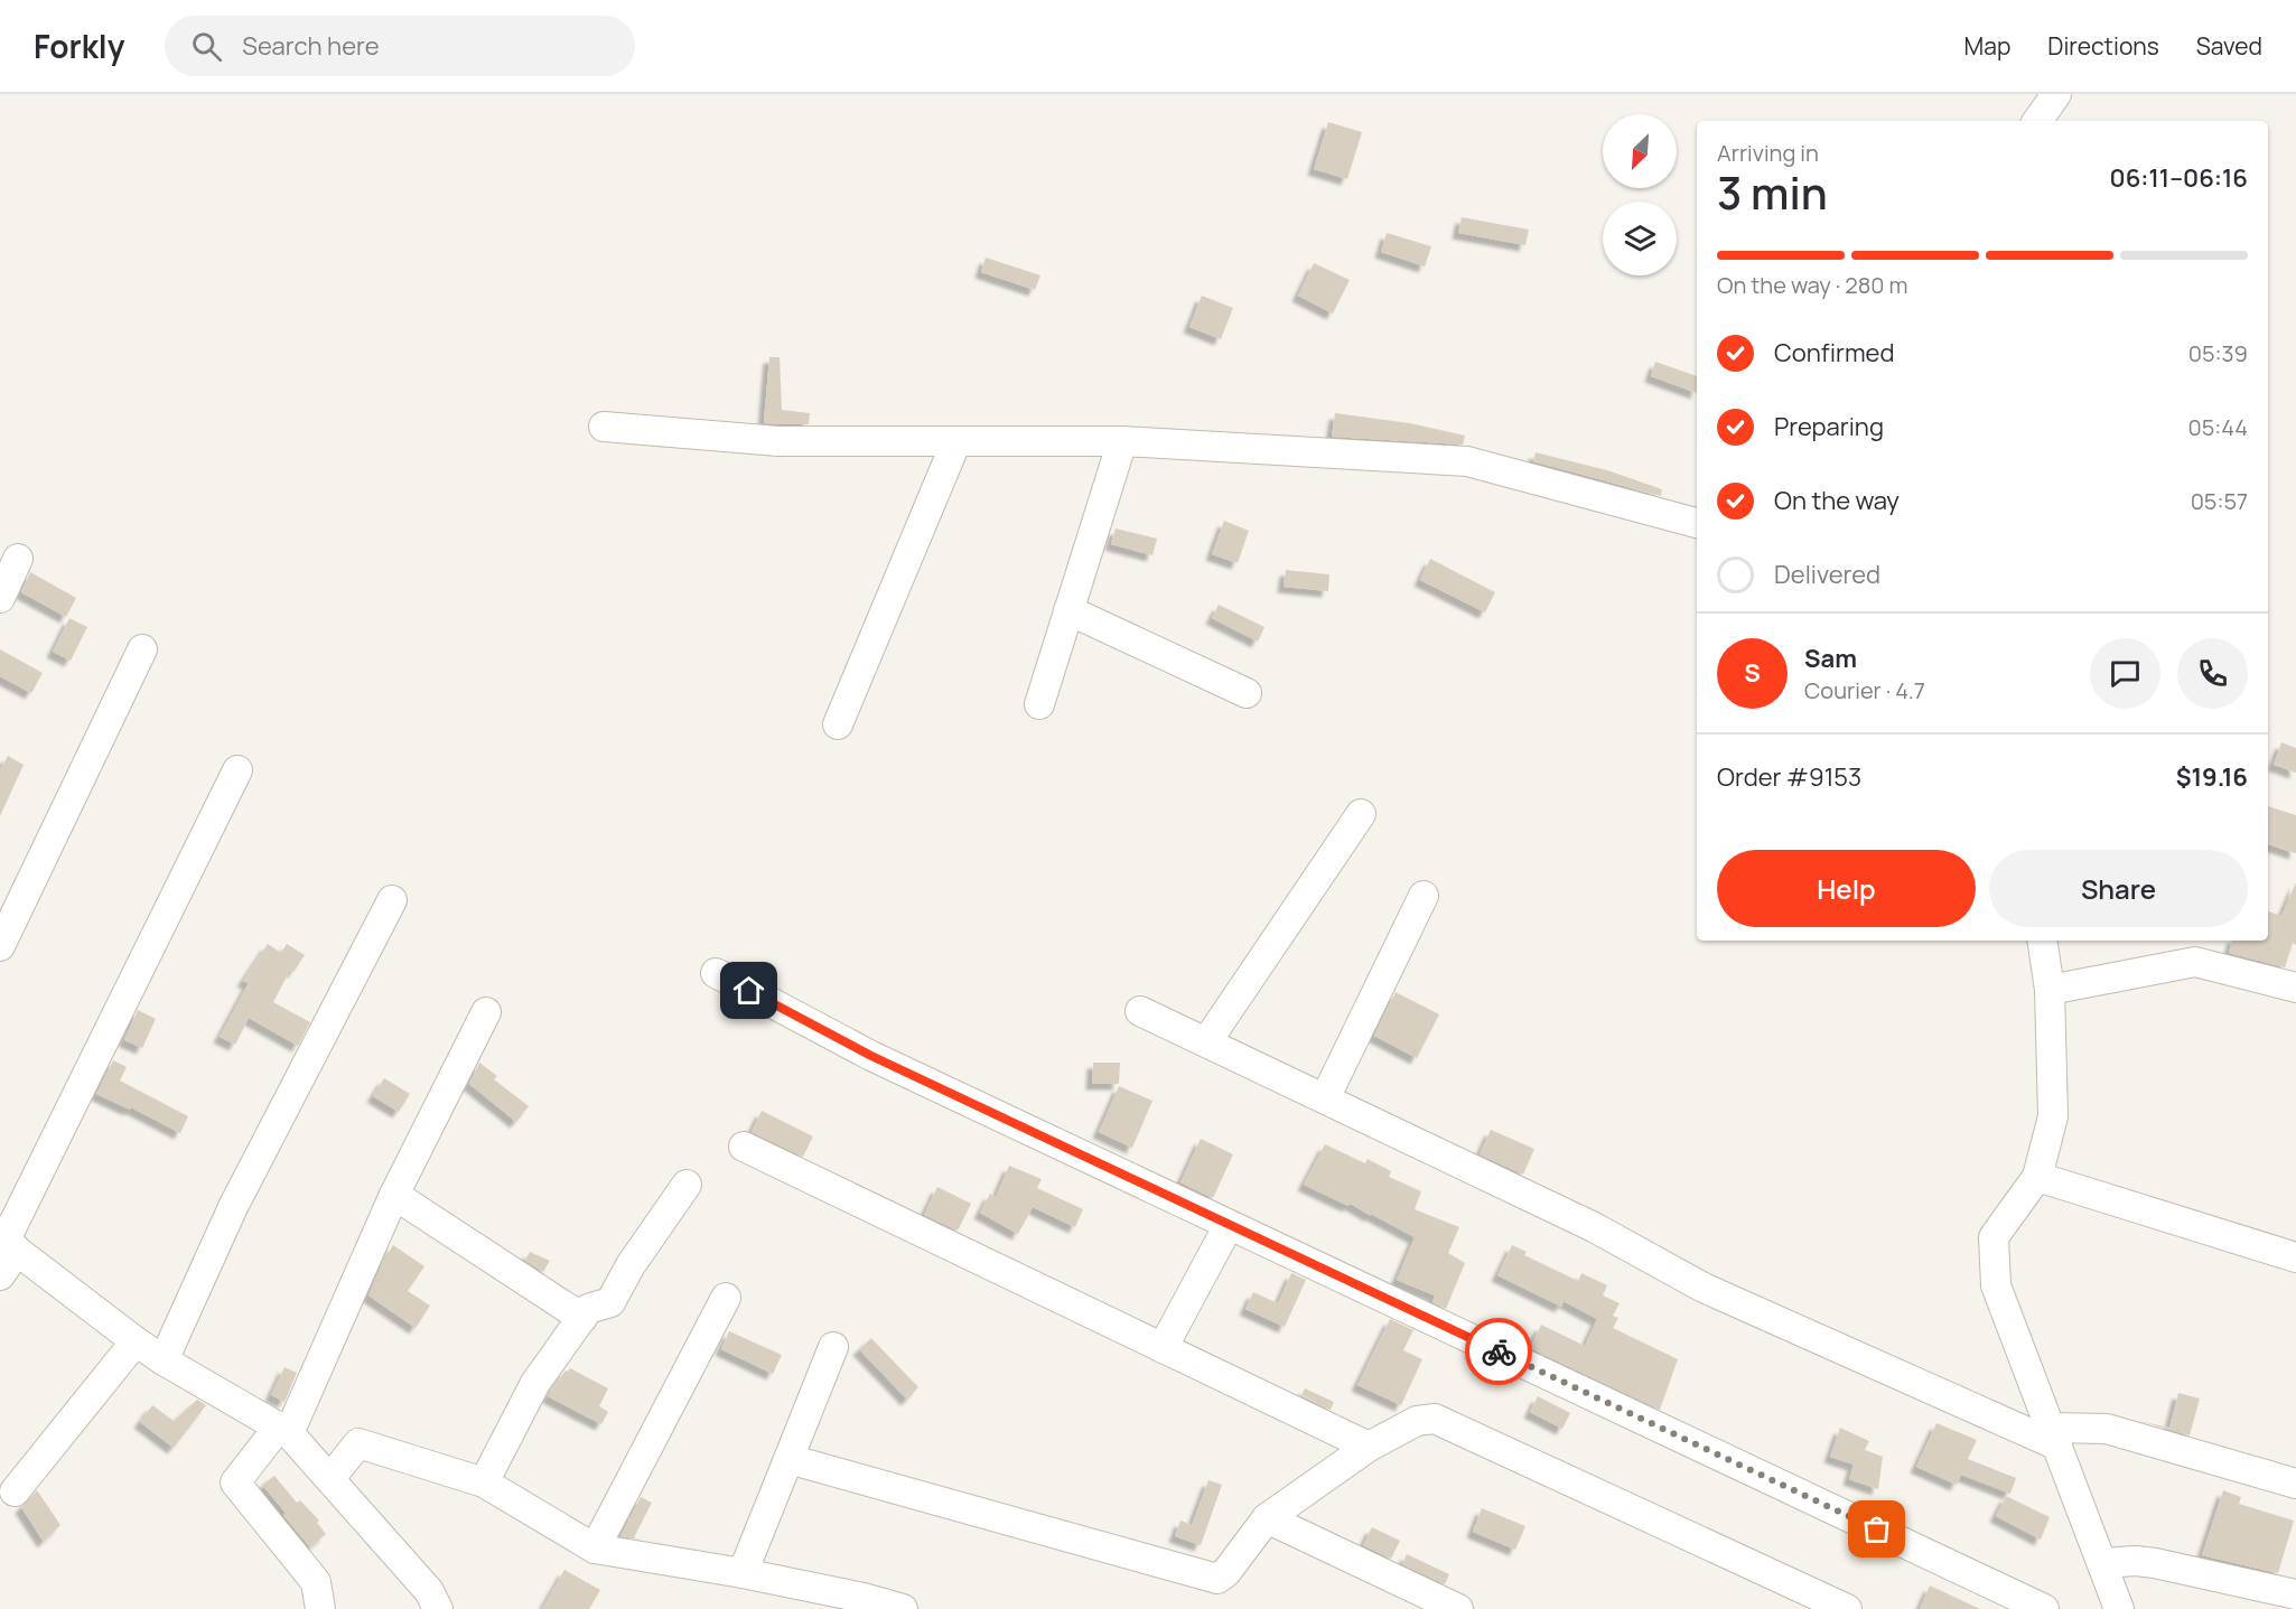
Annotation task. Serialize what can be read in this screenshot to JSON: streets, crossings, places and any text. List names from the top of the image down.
{
  "north": "bottom left",
  "page": {
    "header": "Forkly",
    "search": "Search here",
    "nav": ["Map", "Directions", "Saved"],
    "heading": ["3 min", "Arriving in", "06:11–06:16"],
    "panel": [
      "Sam",
      "Courier · 4.7",
      "Order #9153",
      "$19.16"
    ],
    "bar": "On the way · 280 m",
    "list": [
      ["Confirmed", "05:39"],
      ["Preparing", "05:44"],
      ["On the way", "05:57"],
      "Delivered"
    ],
    "round": "S",
    "buttons": ["Help", "Share"]
  }
}
